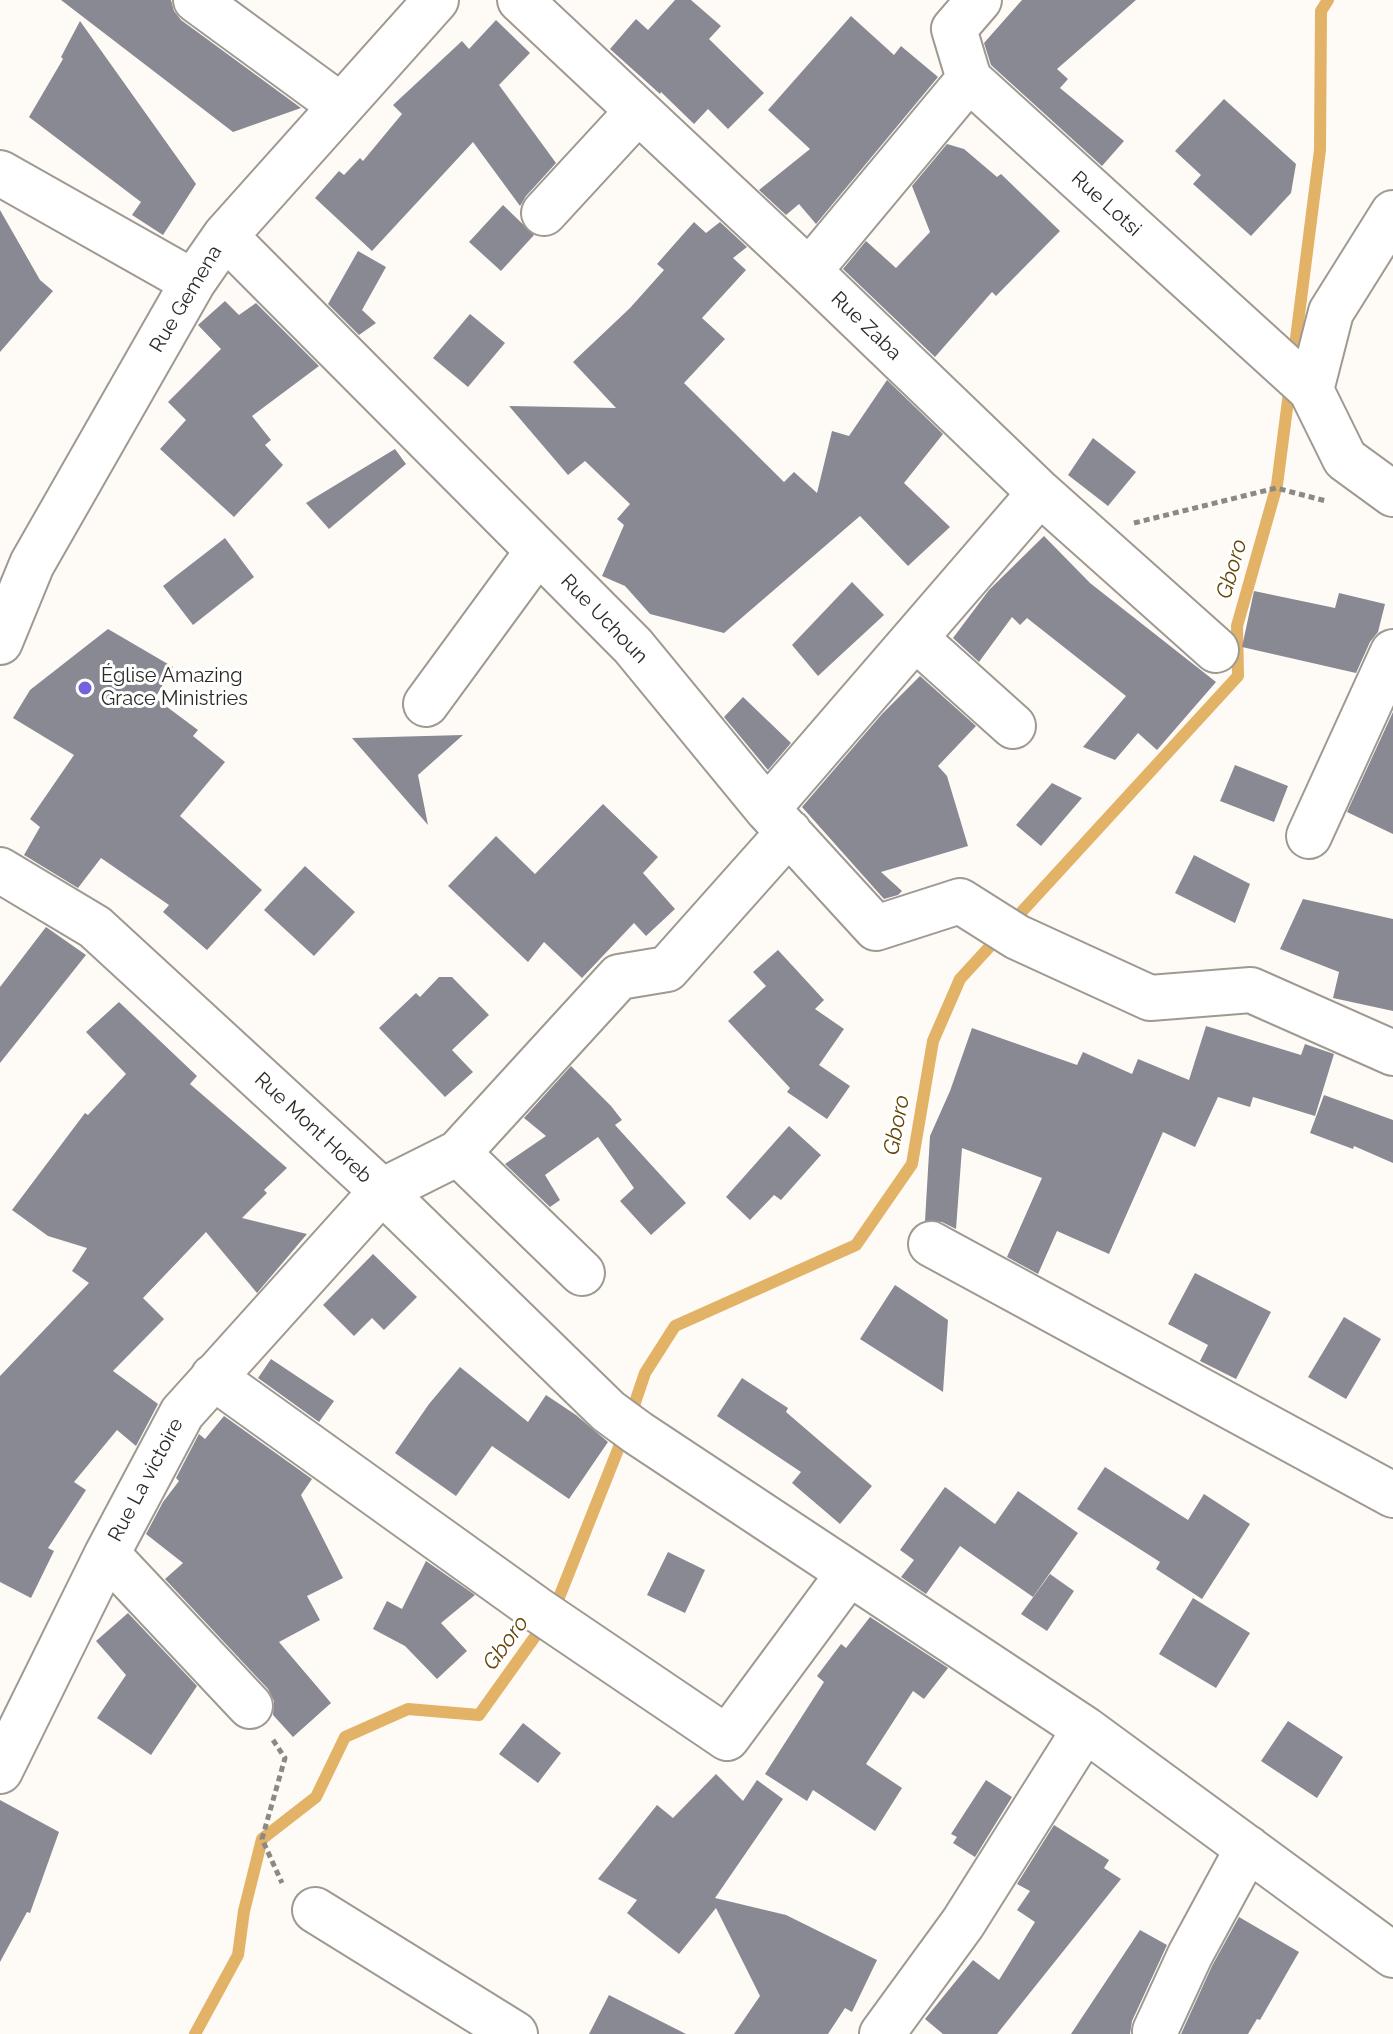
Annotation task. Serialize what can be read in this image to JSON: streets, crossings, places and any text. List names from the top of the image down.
{
  "streets": {
    "street": [
      "Rue Lotsi",
      "Rue Gemena",
      "Rue Zaba",
      "Rue Uchoun",
      "Rue Mont Horeb",
      "Rue La victoire"
    ]
  },
  "crossings": [
    ["Rue Gemena", "Rue Uchoun"],
    ["Rue Mont Horeb", "Rue La victoire"]
  ],
  "water": ["Gboro"],
  "places": ["Église Amazing Grace Ministries"]
}
